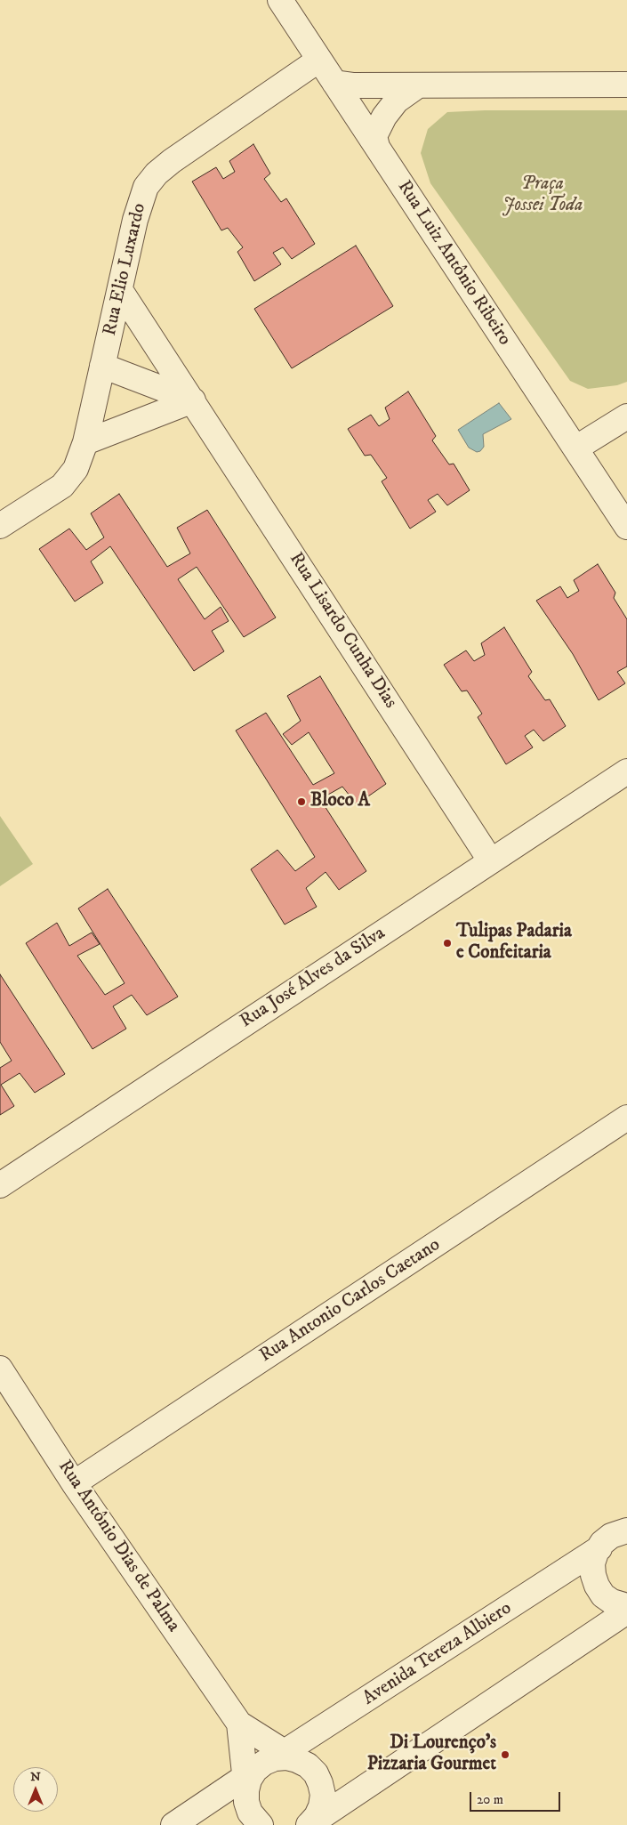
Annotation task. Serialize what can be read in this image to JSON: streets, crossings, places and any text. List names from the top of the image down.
{
  "streets": {
    "street": [
      "Rua Luiz Antônio Ribeiro",
      "Rua Elio Luxardo",
      "Rua Lisardo Cunha Dias",
      "Rua José Alves da Silva",
      "Rua Antonio Carlos Caetano",
      "Rua Antônio Dias de Palma",
      "Avenida Tereza Albiero"
    ]
  },
  "crossings": [
    ["Rua Luiz Antônio Ribeiro", "Rua Elio Luxardo"],
    ["Rua Elio Luxardo", "Rua Lisardo Cunha Dias"],
    ["Rua Lisardo Cunha Dias", "Rua José Alves da Silva"],
    ["Rua Antonio Carlos Caetano", "Rua Antônio Dias de Palma"],
    ["Rua Antônio Dias de Palma", "Avenida Tereza Albiero"]
  ],
  "parks": ["Praça Jossei Toda"],
  "places": ["Bloco A", "Tulipas Padaria e Confeitaria", "Di Lourenço's Pizzaria Gourmet"],
  "scale_bar": "20 m",
  "north": "top"
}
